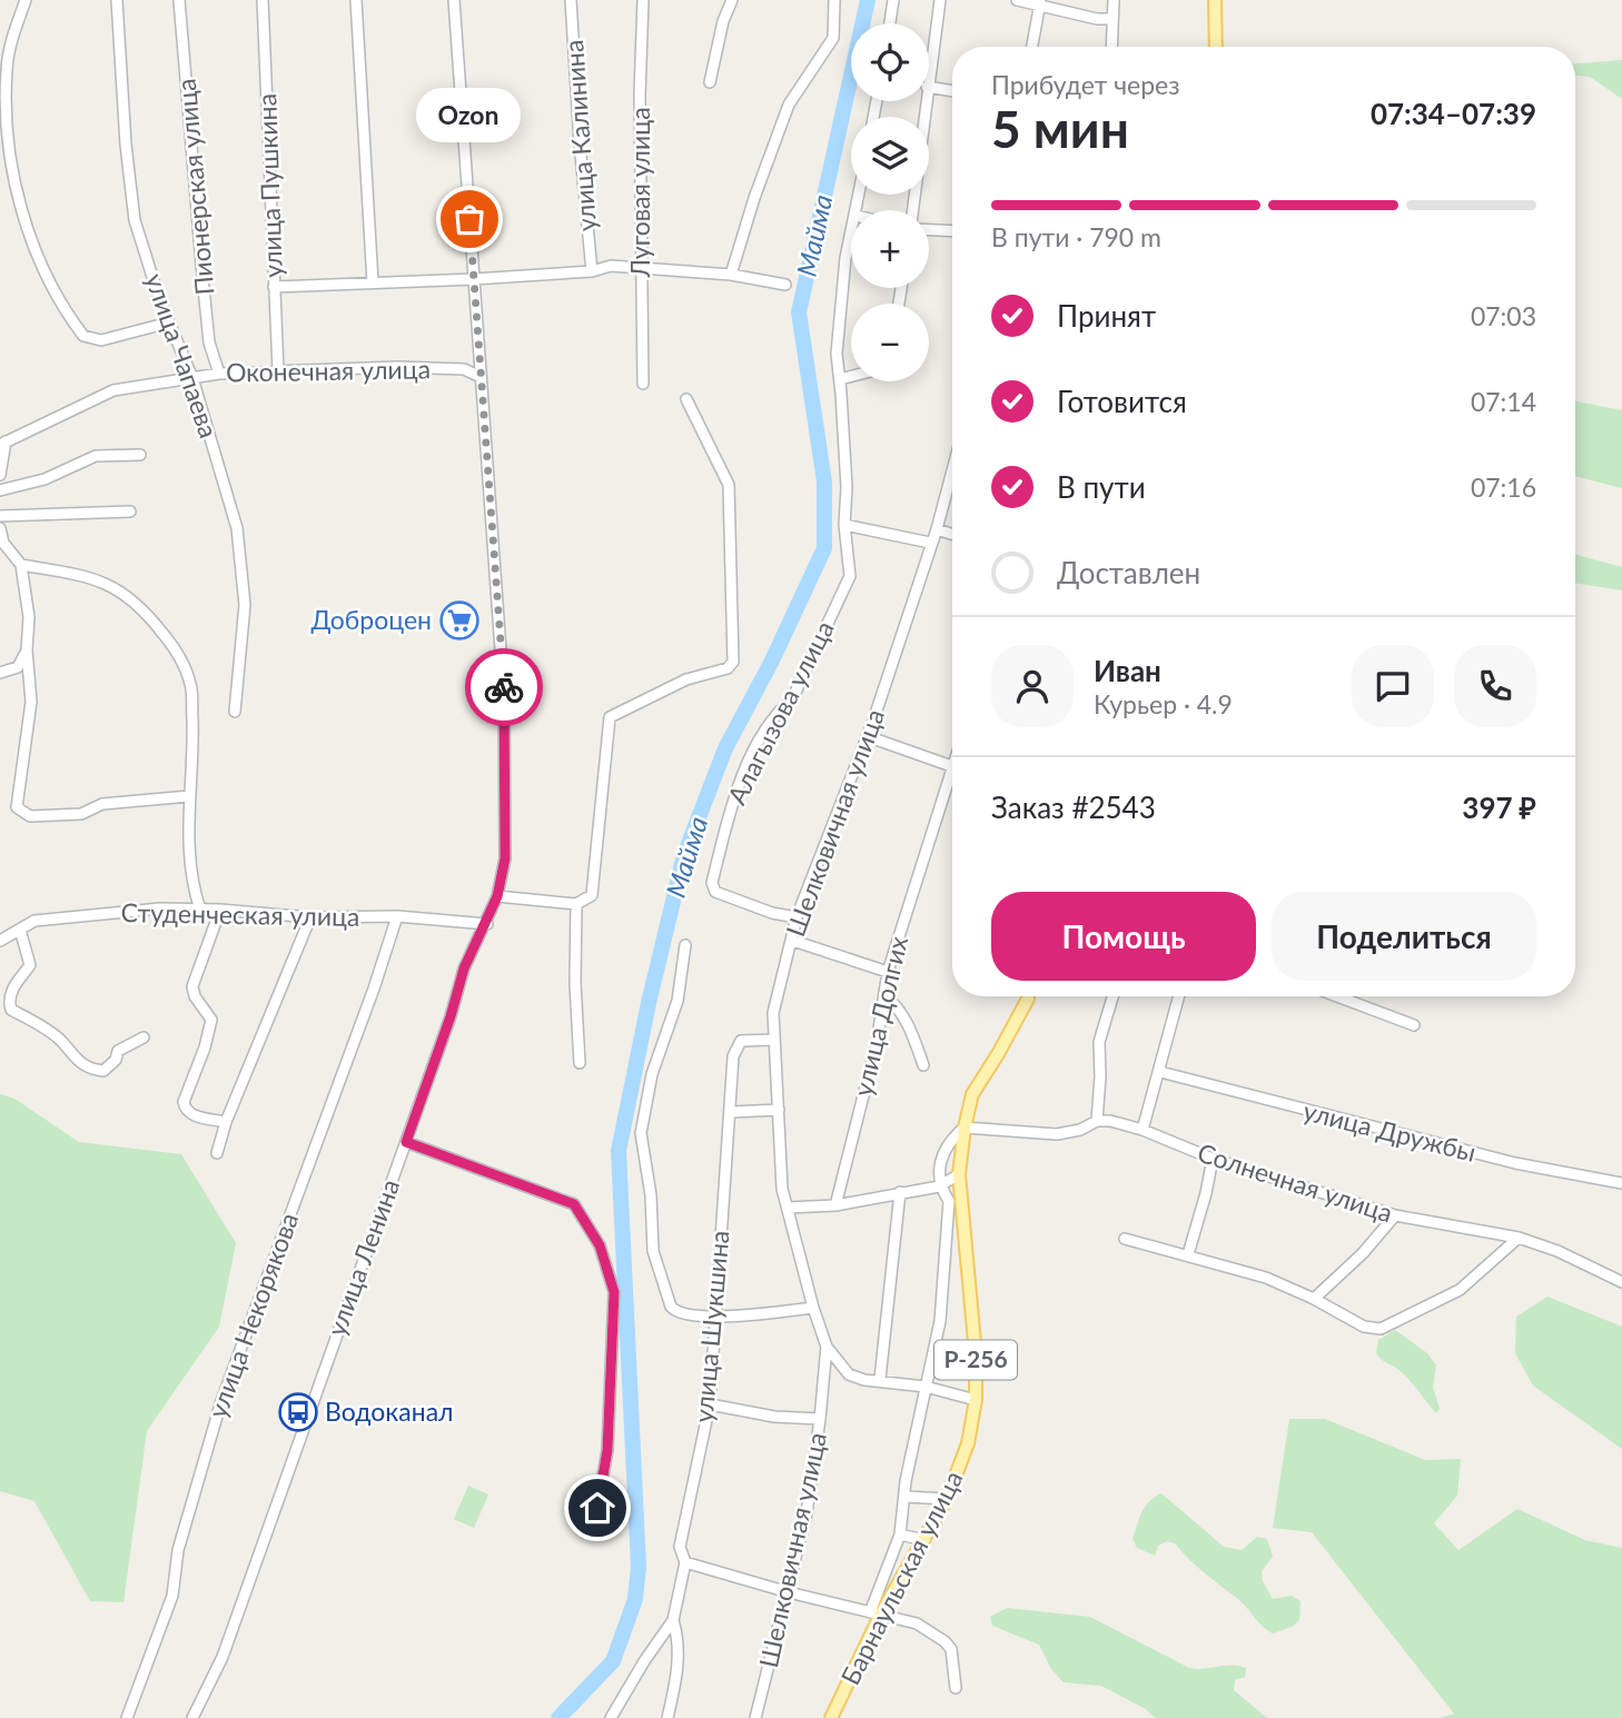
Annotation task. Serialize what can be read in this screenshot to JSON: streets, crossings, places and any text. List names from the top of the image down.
{
  "streets": {
    "main road": ["Р-256", "Барнаульская улица"],
    "street": [
      "улица Калинина",
      "улица Пушкина",
      "Пионерская улица",
      "Луговая улица",
      "улица Чапаева",
      "Оконечная улица",
      "Алагызова улица",
      "Шелковичная улица",
      "Студенческая улица",
      "улица Долгих",
      "улица Дружбы",
      "Солнечная улица",
      "улица Ленина",
      "улица Некорякова",
      "улица Шукшина"
    ]
  },
  "crossings": [
    ["улица Пушкина", "Оконечная улица"],
    ["Пионерская улица", "Оконечная улица"],
    ["улица Чапаева", "Оконечная улица"],
    ["Оконечная улица", "улица Ленина"],
    ["Алагызова улица", "Шелковичная улица"],
    ["Шелковичная улица", "улица Шукшина"],
    ["Студенческая улица", "улица Ленина"],
    ["Студенческая улица", "улица Некорякова"],
    ["Солнечная улица", "Барнаульская улица"]
  ],
  "water": ["Майма"],
  "places": {
    "other": ["Ozon"],
    "supermarket": ["Доброцен"],
    "bus stop": ["Водоканал"]
  },
  "page": {
    "map_buttons": ["+", "−"],
    "heading": ["5 мин", "Прибудет через", "07:34–07:39"],
    "panel": [
      "Иван",
      "Курьер · 4.9",
      "Заказ #2543",
      "397 ₽"
    ],
    "bubble": "Ozon",
    "bar": "В пути · 790 m",
    "list": [
      ["Принят", "07:03"],
      ["Готовится", "07:14"],
      ["В пути", "07:16"],
      "Доставлен"
    ],
    "buttons": ["Помощь", "Поделиться"]
  }
}
